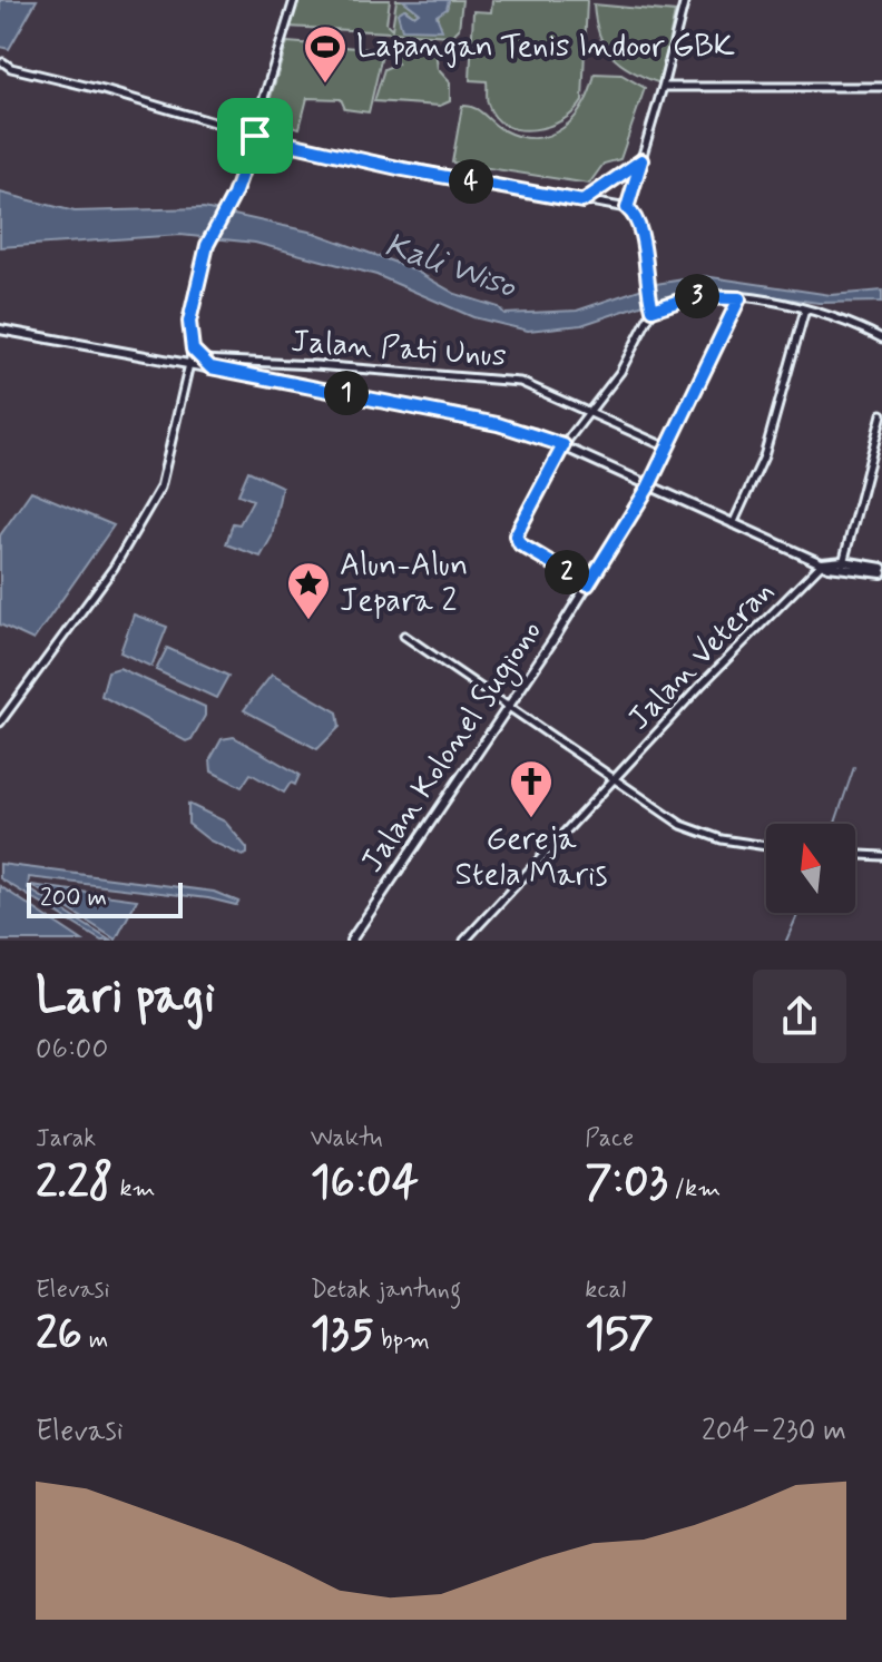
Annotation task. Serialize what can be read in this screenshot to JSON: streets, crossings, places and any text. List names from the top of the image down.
{
  "streets": {
    "main road": ["Jalan Kolonel Sugiono"],
    "street": ["Jalan Pati Unus", "Jalan Veteran"]
  },
  "water": ["Kali Wiso"],
  "places": {
    "sports": ["Lapangan Tenis Indoor GBK"],
    "place": ["Alun-Alun Jepara 2"],
    "church": ["Gereja Stela Maris"]
  },
  "scale_bar": "200 m",
  "north": "top",
  "page": {
    "pins": [
      "4",
      "3",
      "1",
      "2"
    ],
    "scale": "200 m",
    "heading": ["Lari pagi", "06:00"],
    "stats": [
      ["Jarak", "2.28 km"],
      ["Waktu", "16:04"],
      ["Pace", "7:03 /km"],
      ["Elevasi", "26 m"],
      ["Detak jantung", "135 bpm"],
      ["kcal", "157"]
    ],
    "chart": ["Elevasi", "204–230 m"]
  }
}
